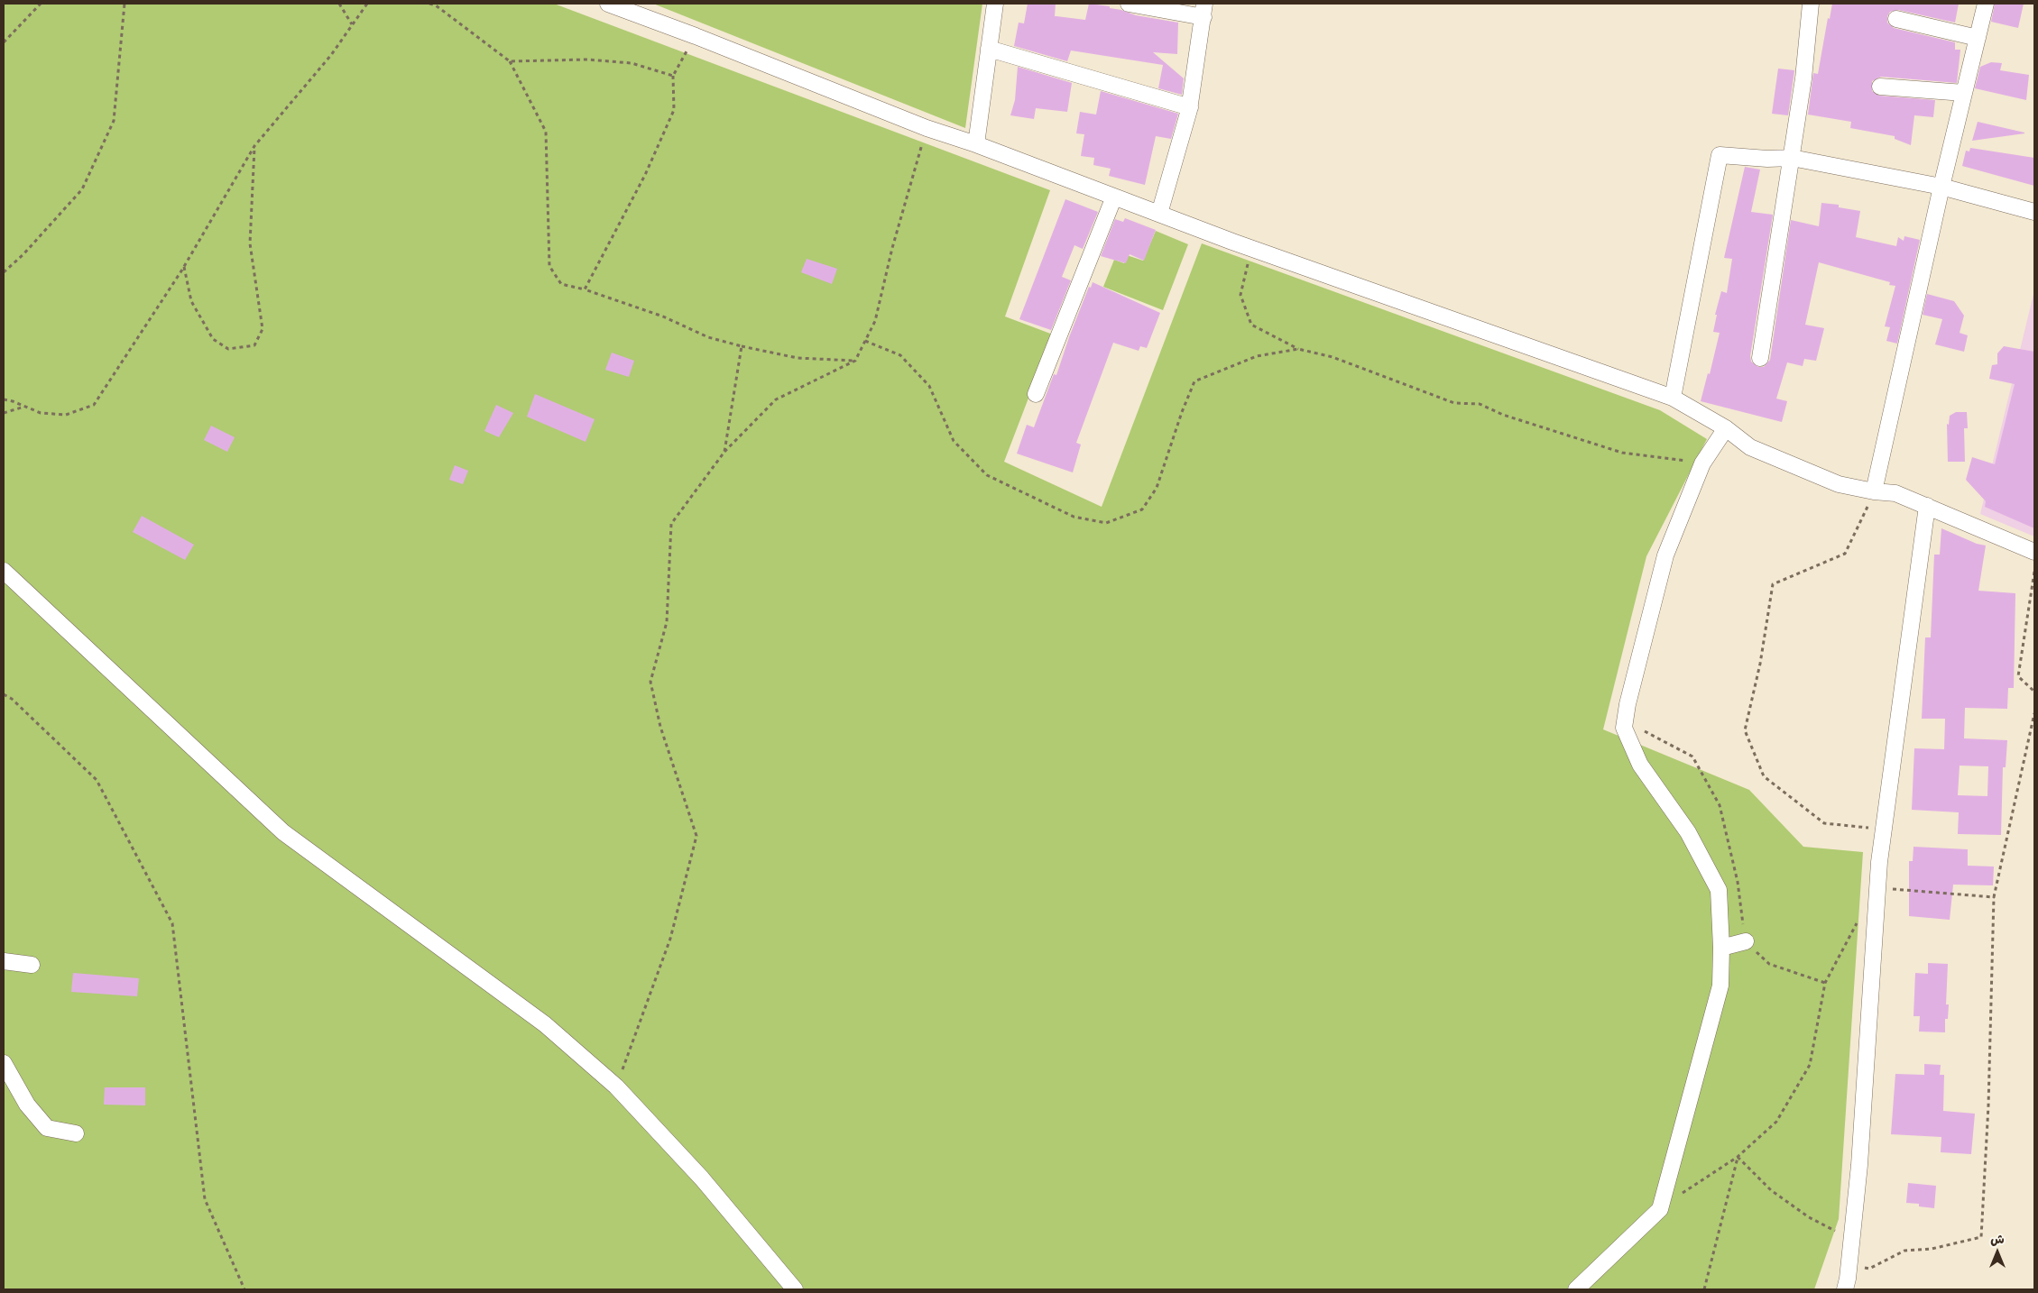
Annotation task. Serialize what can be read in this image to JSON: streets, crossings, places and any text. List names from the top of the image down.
{
  "north": "top"
}
